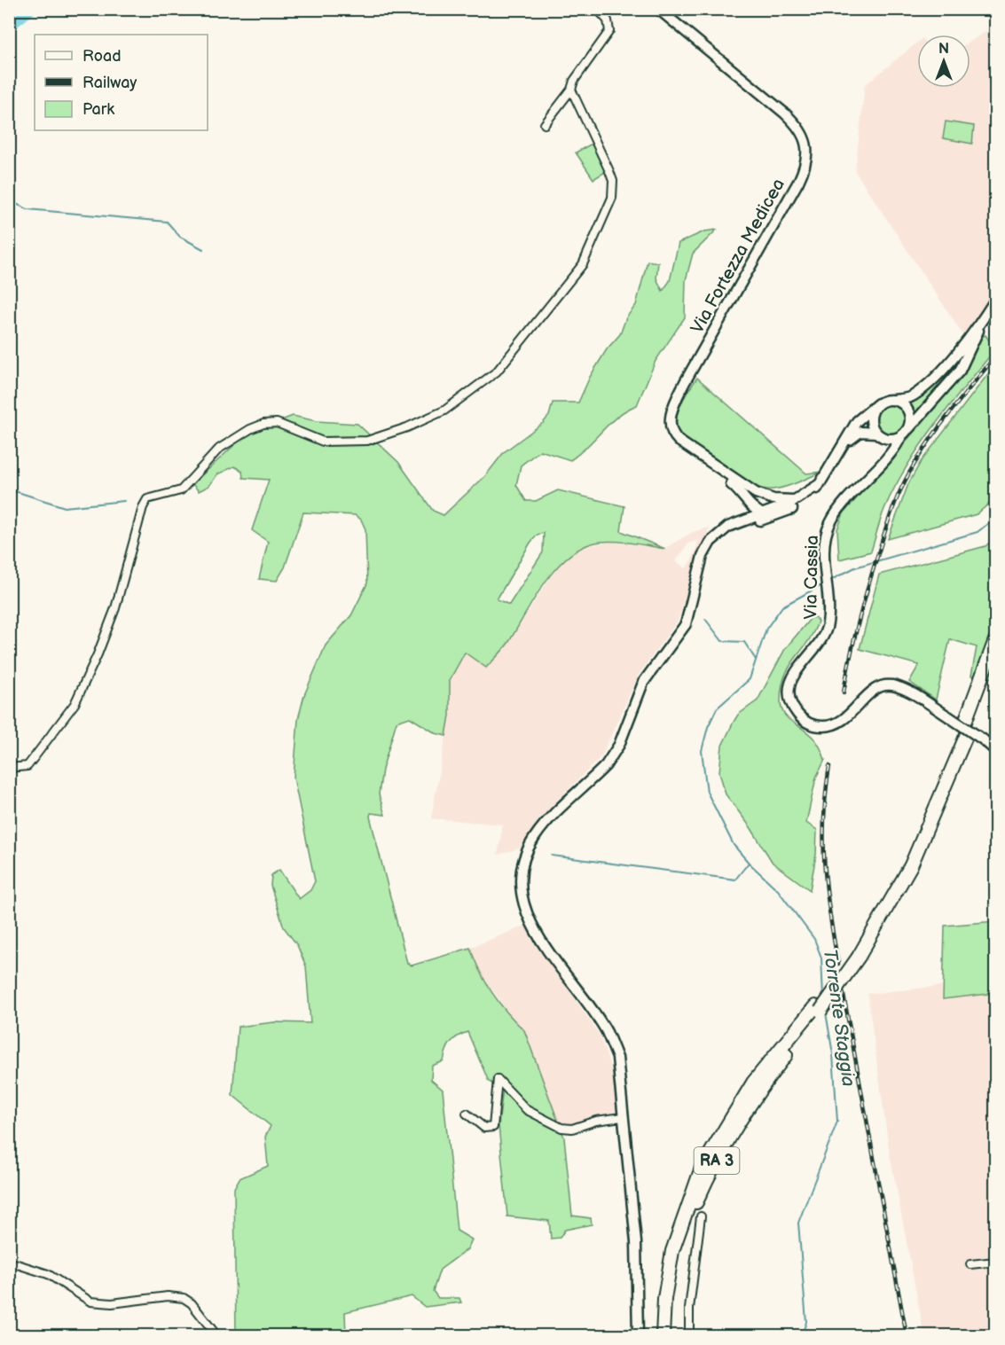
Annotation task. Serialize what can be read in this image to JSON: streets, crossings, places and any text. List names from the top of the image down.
{
  "streets": {
    "highway": ["RA 3"],
    "main road": ["Via Fortezza Medicea", "Via Cassia"]
  },
  "water": ["Torrente Staggia"],
  "legend": ["Road", "Railway", "Park"],
  "north": "top"
}
